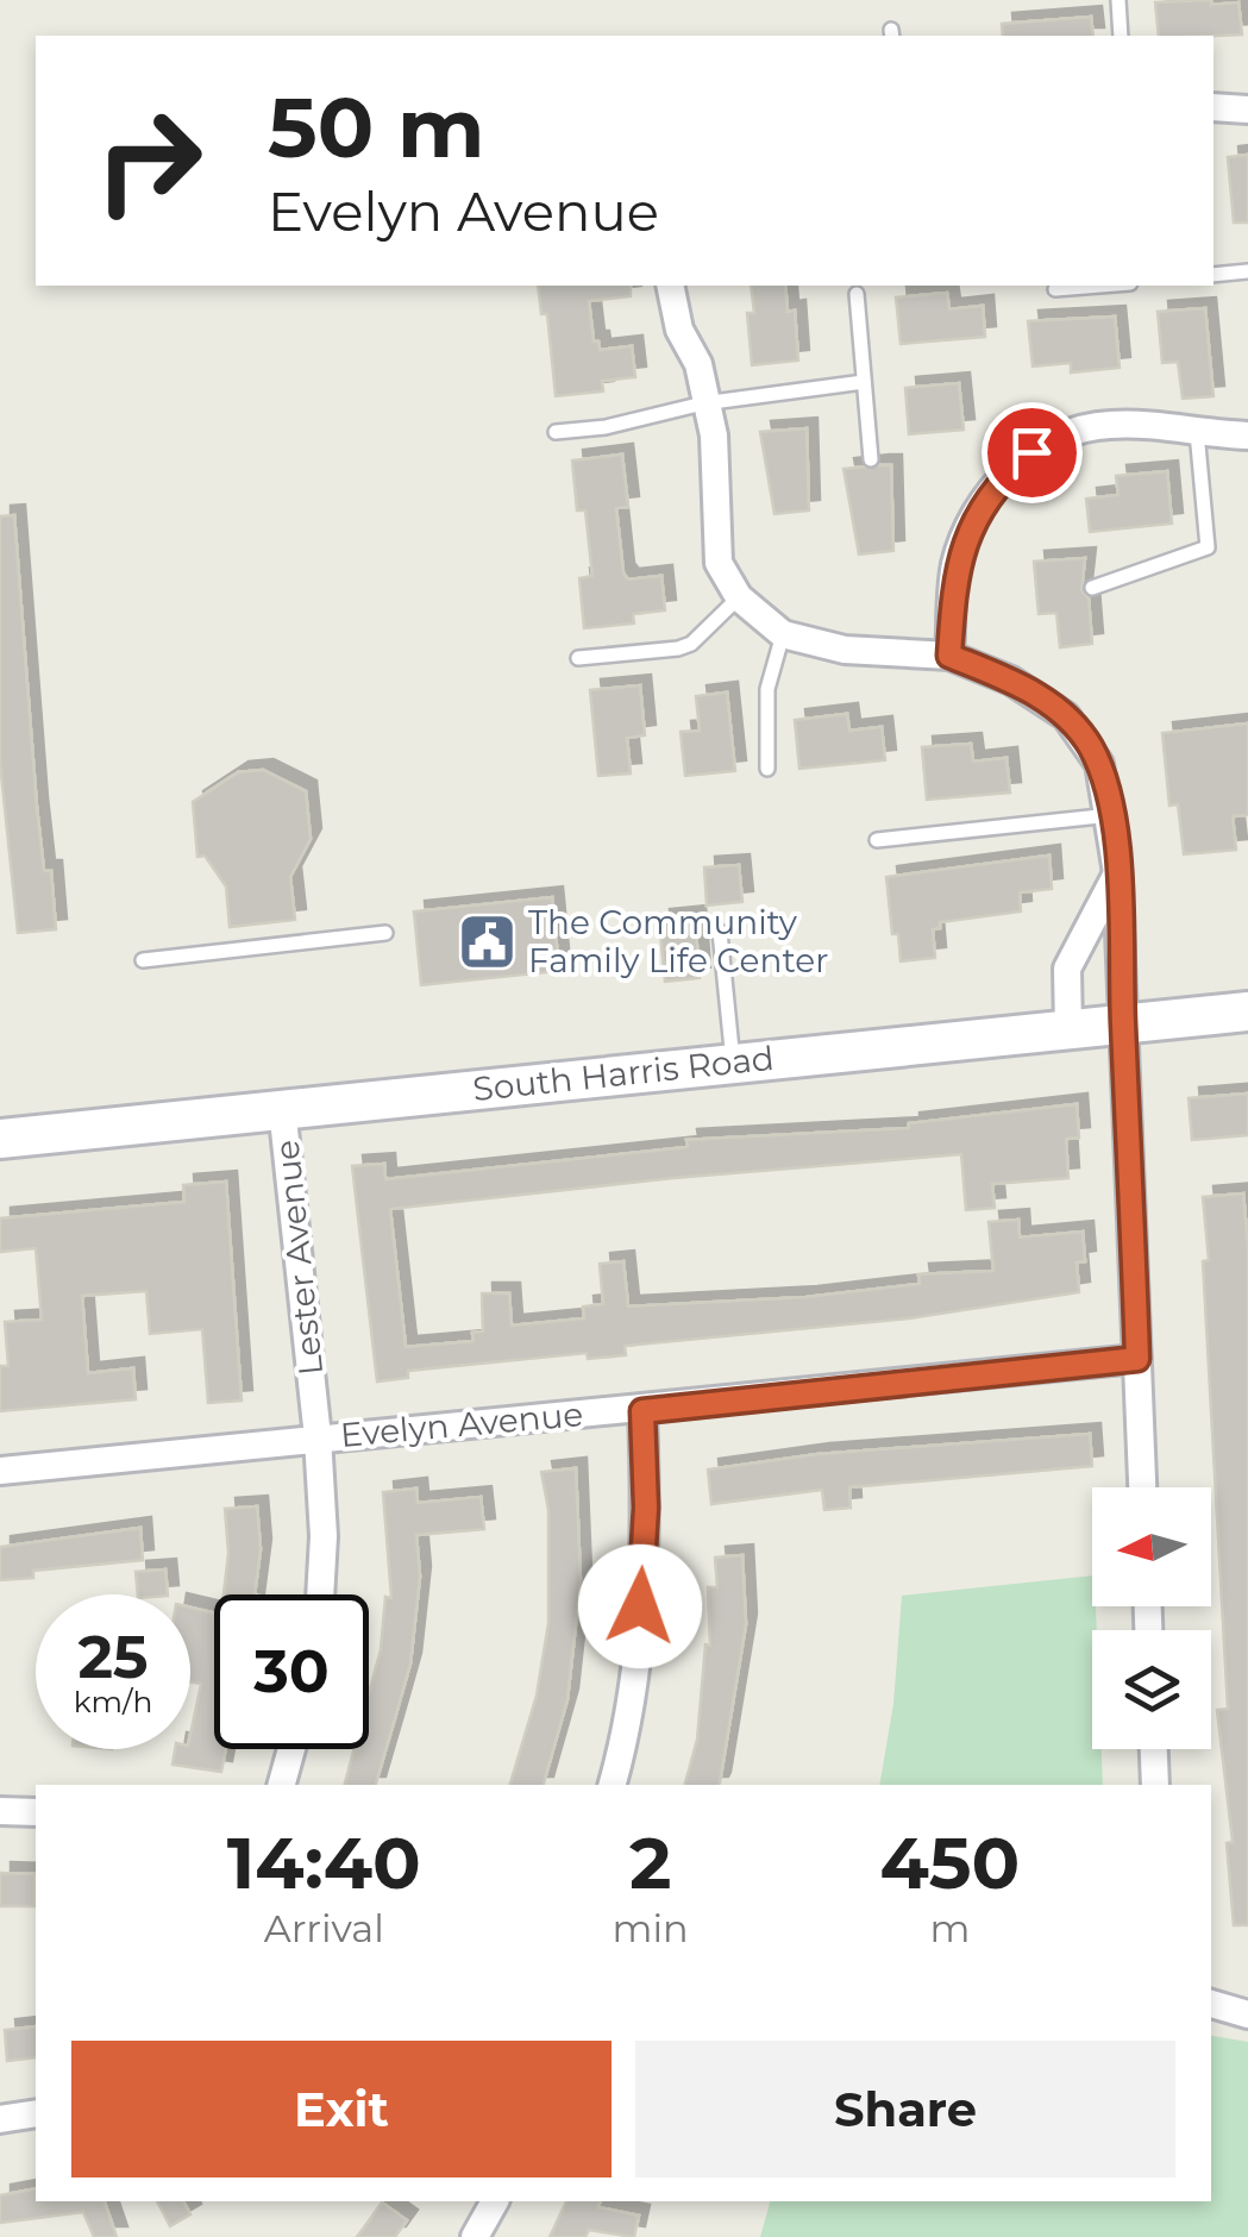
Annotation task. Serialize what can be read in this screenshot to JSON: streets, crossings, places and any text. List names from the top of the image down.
{
  "streets": {
    "main road": ["South Harris Road"],
    "street": ["Lester Avenue", "Evelyn Avenue"]
  },
  "crossings": [
    ["South Harris Road", "Lester Avenue"],
    ["Lester Avenue", "Evelyn Avenue"]
  ],
  "places": {
    "public building": ["The Community Family Life Center"]
  },
  "north": "left",
  "page": {
    "turn": ["50 m", "Evelyn Avenue"],
    "speed": "25 km/h",
    "limit": "30",
    "eta": [
      "14:40",
      "Arrival",
      "2",
      "min",
      "450",
      "m"
    ],
    "buttons": ["Exit", "Share"]
  }
}
